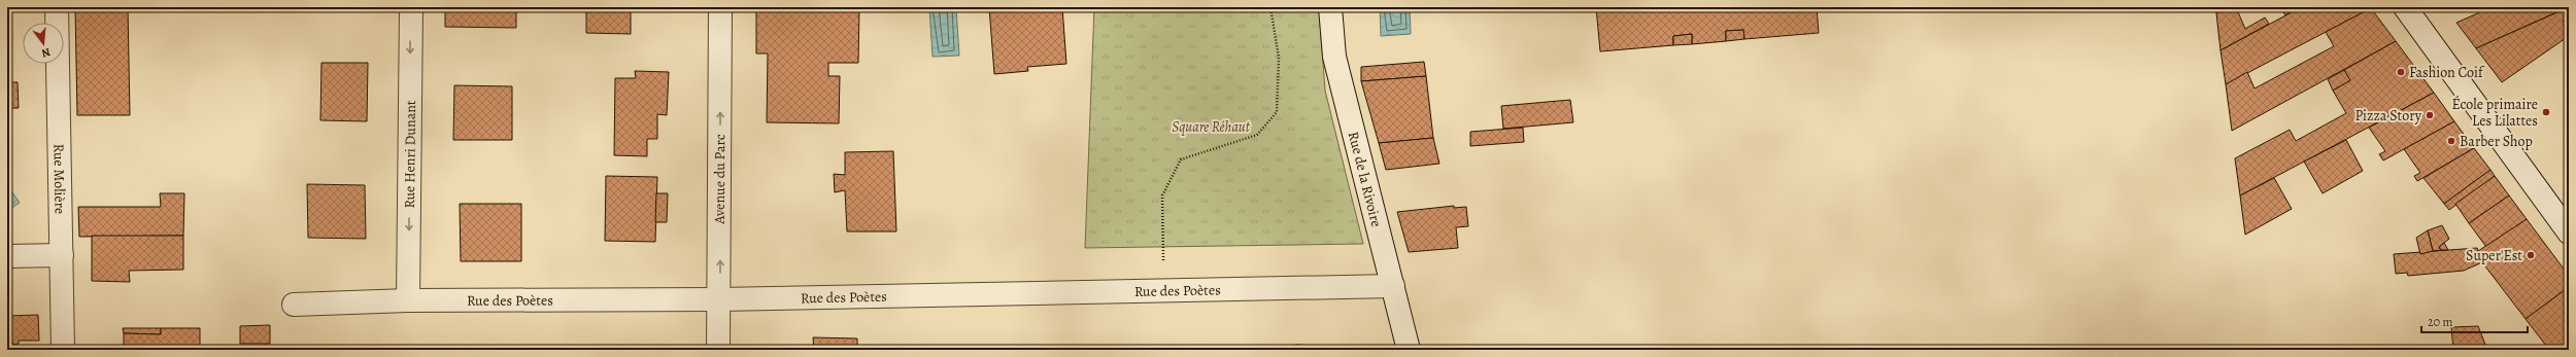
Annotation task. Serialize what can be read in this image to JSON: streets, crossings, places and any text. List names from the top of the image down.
{
  "streets": {
    "street": [
      "Rue Henri Dunant",
      "Rue Molière",
      "Avenue du Parc",
      "Rue de la Rivoire",
      "Rue des Poètes"
    ]
  },
  "crossings": [
    ["Rue Henri Dunant", "Rue des Poètes"],
    ["Avenue du Parc", "Rue des Poètes"],
    ["Rue de la Rivoire", "Rue des Poètes"]
  ],
  "one_way": ["Rue Henri Dunant", "Avenue du Parc"],
  "parks": ["Square Réhaut"],
  "places": [
    "Fashion Coif",
    "École primaire Les Lilattes",
    "Pizza Story",
    "Barber Shop",
    "Super'Est"
  ],
  "scale_bar": "20 m",
  "north": "bottom"
}
